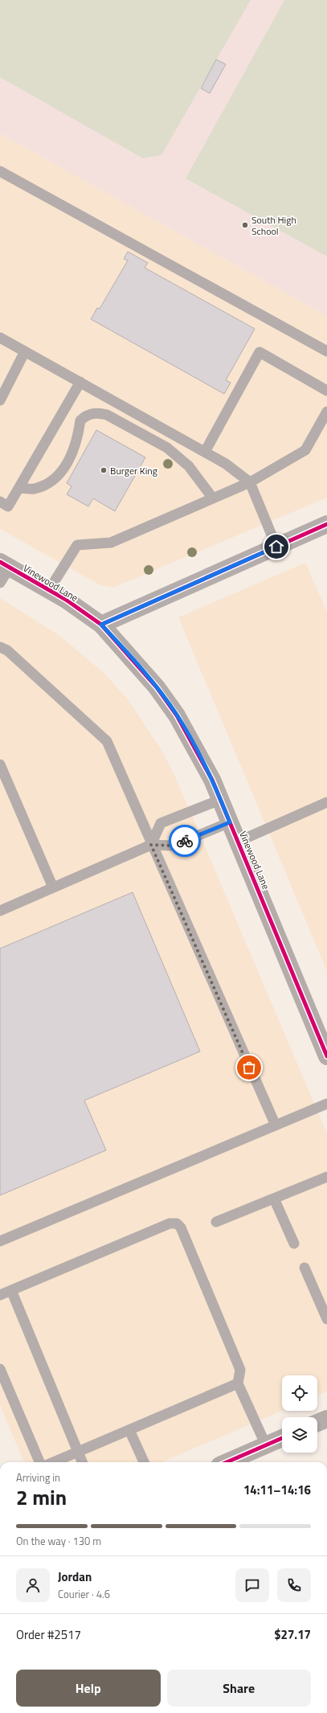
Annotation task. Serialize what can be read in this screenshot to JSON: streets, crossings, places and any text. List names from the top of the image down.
{
  "streets": {
    "street": ["Vinewood Lane"]
  },
  "places": ["South High School", "Burger King"],
  "page": {
    "heading": ["2 min", "Arriving in", "14:11–14:16"],
    "panel": [
      "Jordan",
      "Courier · 4.6",
      "Order #2517",
      "$27.17"
    ],
    "bar": "On the way · 130 m",
    "buttons": ["Help", "Share"]
  }
}
